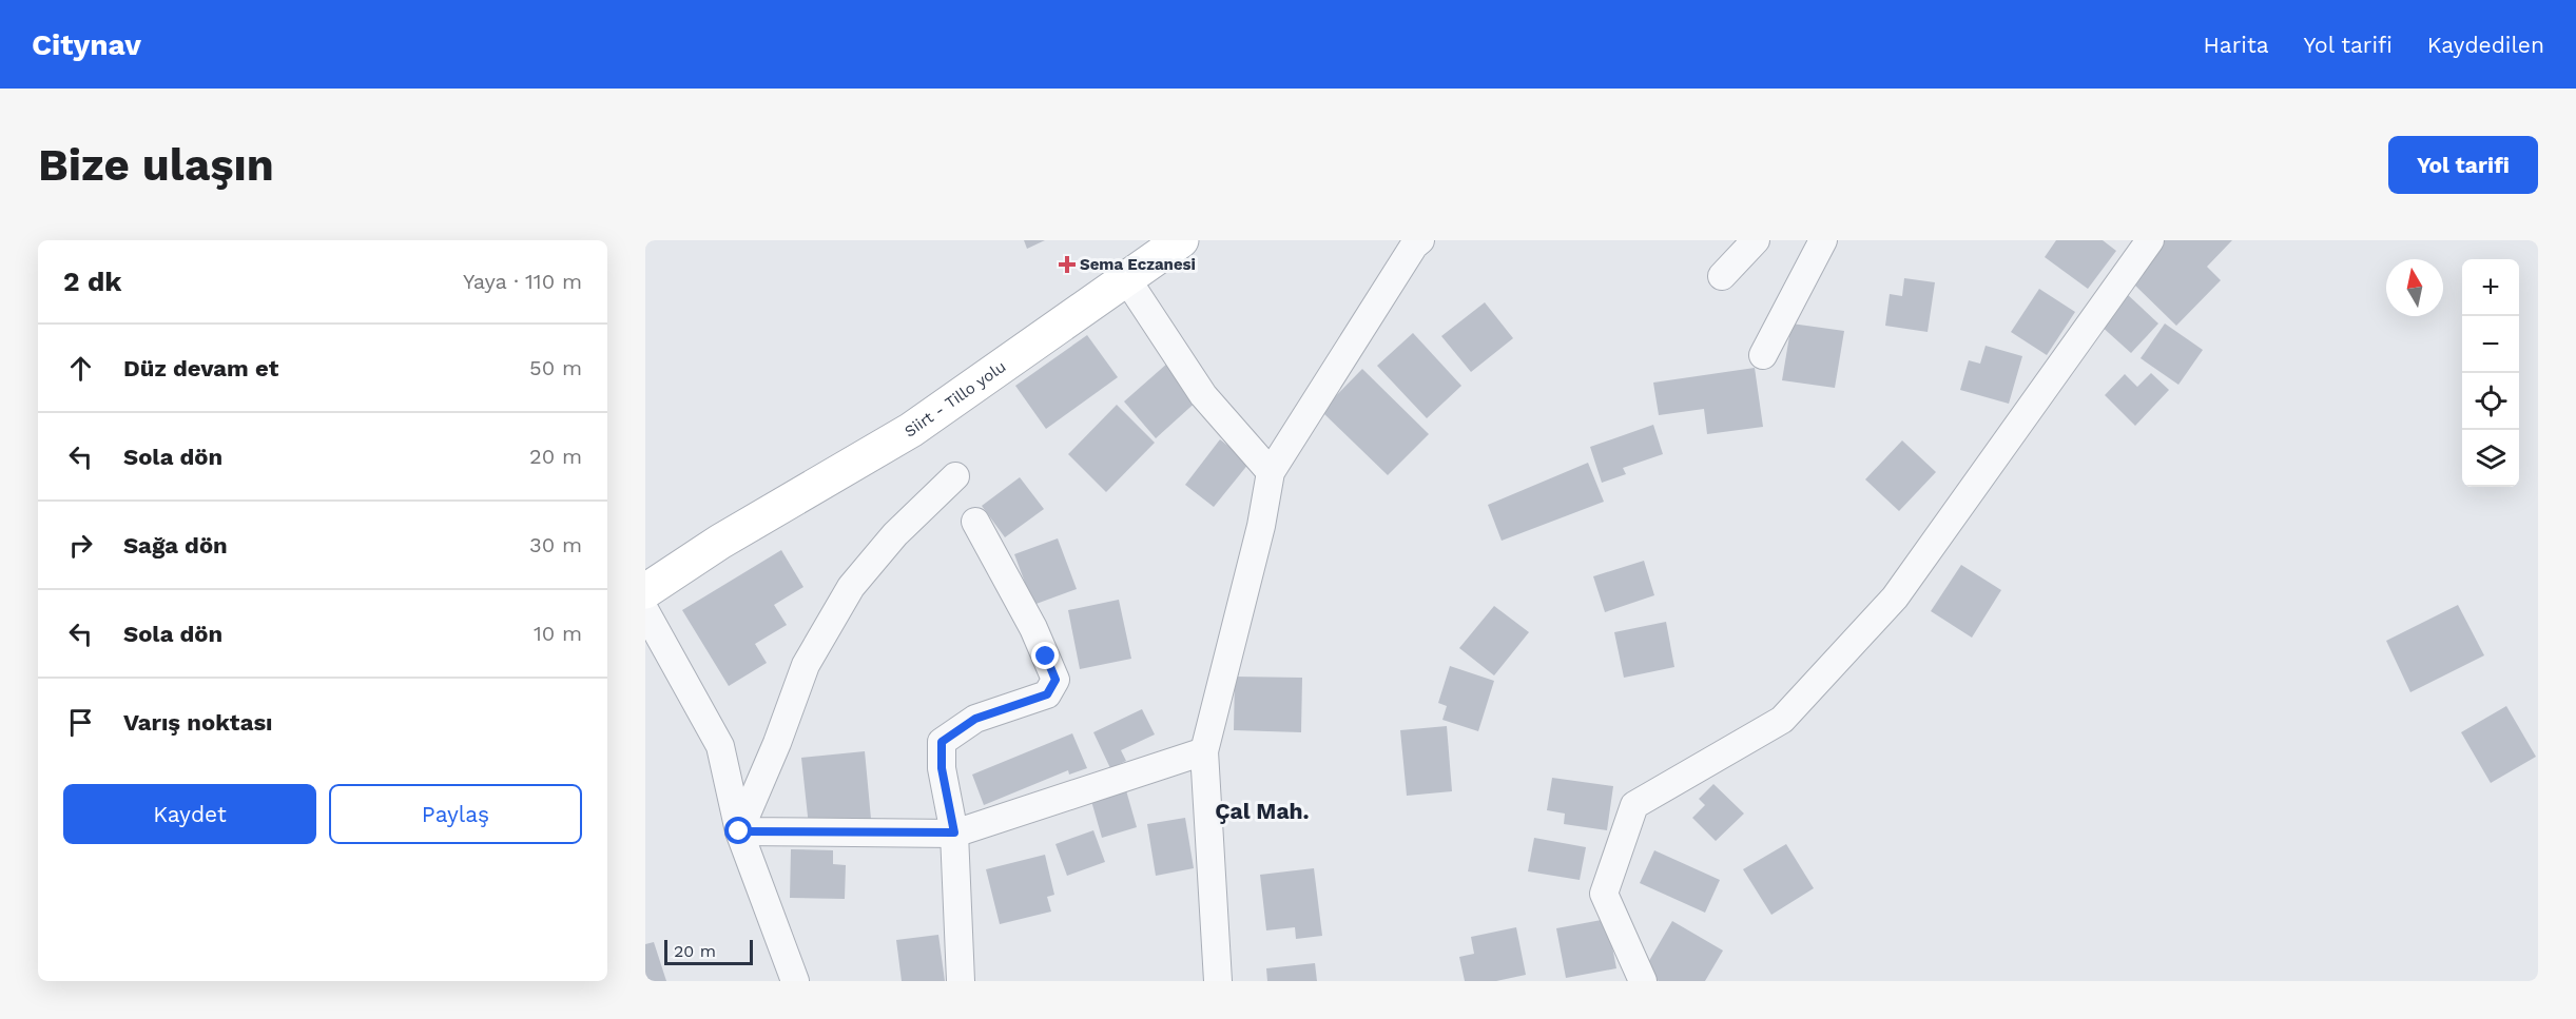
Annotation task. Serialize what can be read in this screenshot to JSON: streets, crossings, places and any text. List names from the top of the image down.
{
  "streets": {
    "main road": ["Siirt - Tillo yolu"]
  },
  "districts": ["Çal Mah."],
  "places": {
    "health": ["Sema Eczanesi"]
  },
  "scale_bar": "20 m",
  "north": "top",
  "page": {
    "header": "Citynav",
    "nav": ["Harita", "Yol tarifi", "Kaydedilen"],
    "buttons": [
      "Yol tarifi",
      ["Kaydet", "Paylaş"]
    ],
    "title": "Bize ulaşın",
    "heading": ["2 dk", "Yaya · 110 m"],
    "map_buttons": ["+", "−"],
    "list": [
      ["Düz devam et", "50 m"],
      ["Sola dön", "20 m"],
      ["Sağa dön", "30 m"],
      ["Sola dön", "10 m"],
      "Varış noktası"
    ],
    "scale": "20 m"
  }
}
